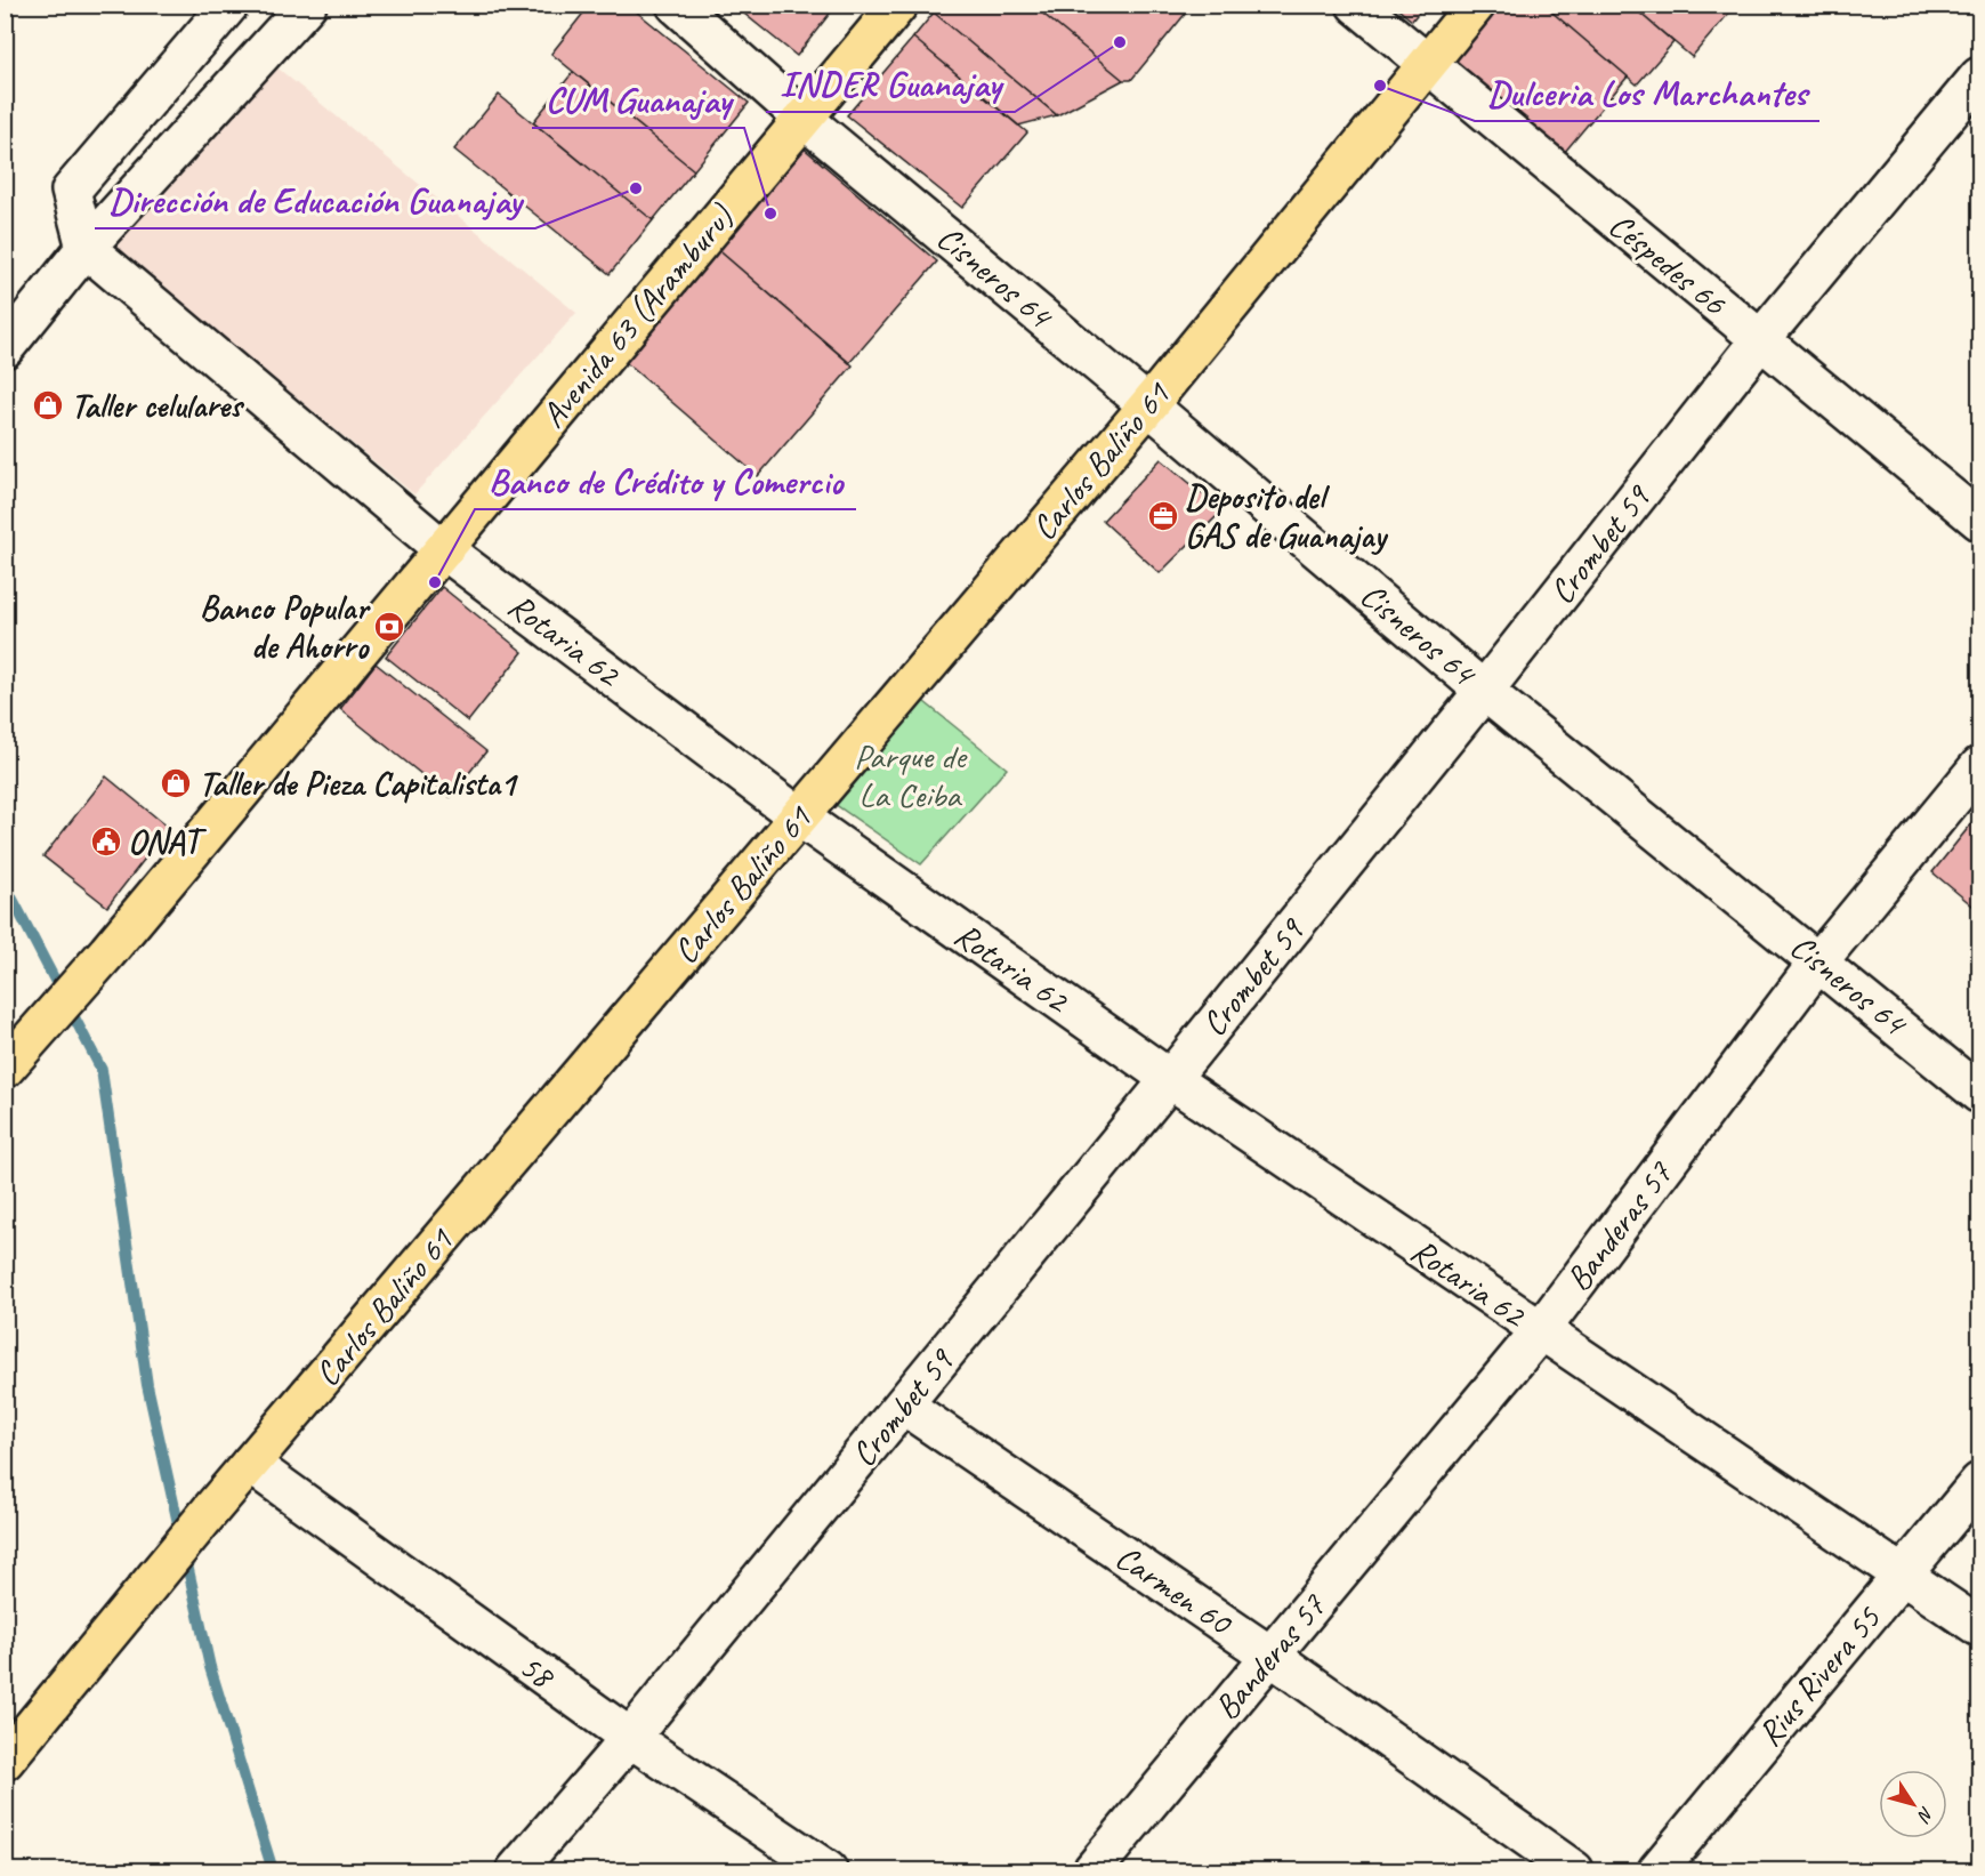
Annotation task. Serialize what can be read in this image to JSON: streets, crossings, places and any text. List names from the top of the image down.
{
  "streets": {
    "main road": ["Avenida 63 (Aramburu)", "Carlos Baliño 61"],
    "street": [
      "Céspedes 66",
      "Cisneros 64",
      "Crombet 59",
      "Rotaria 62",
      "Banderas 57",
      "Carmen 60",
      "58",
      "Rius Rivera 55"
    ]
  },
  "crossings": [
    ["Céspedes 66", "Carlos Baliño 61"],
    ["Céspedes 66", "Crombet 59"],
    ["Cisneros 64", "Avenida 63 (Aramburu)"],
    ["Cisneros 64", "Carlos Baliño 61"],
    ["Cisneros 64", "Crombet 59"],
    ["Cisneros 64", "Banderas 57"],
    ["Avenida 63 (Aramburu)", "Rotaria 62"],
    ["Carlos Baliño 61", "Rotaria 62"],
    ["Carlos Baliño 61", "58"],
    ["Crombet 59", "Rotaria 62"],
    ["Crombet 59", "Carmen 60"],
    ["Crombet 59", "58"],
    ["Rotaria 62", "Banderas 57"],
    ["Rotaria 62", "Rius Rivera 55"],
    ["Banderas 57", "Carmen 60"]
  ],
  "parks": ["Parque de La Ceiba"],
  "places": {
    "other": [
      "INDER Guanajay",
      "Dulceria Los Marchantes",
      "Dirección de Educación Guanajay",
      "CUM Guanajay",
      "Banco de Crédito y Comercio"
    ],
    "shop": ["Taller celulares", "Taller de Pieza Capitalista1"],
    "office": ["Deposito del GAS de Guanajay"],
    "bank": ["Banco Popular de Ahorro"],
    "public building": ["ONAT"]
  },
  "north": "bottom right"
}
